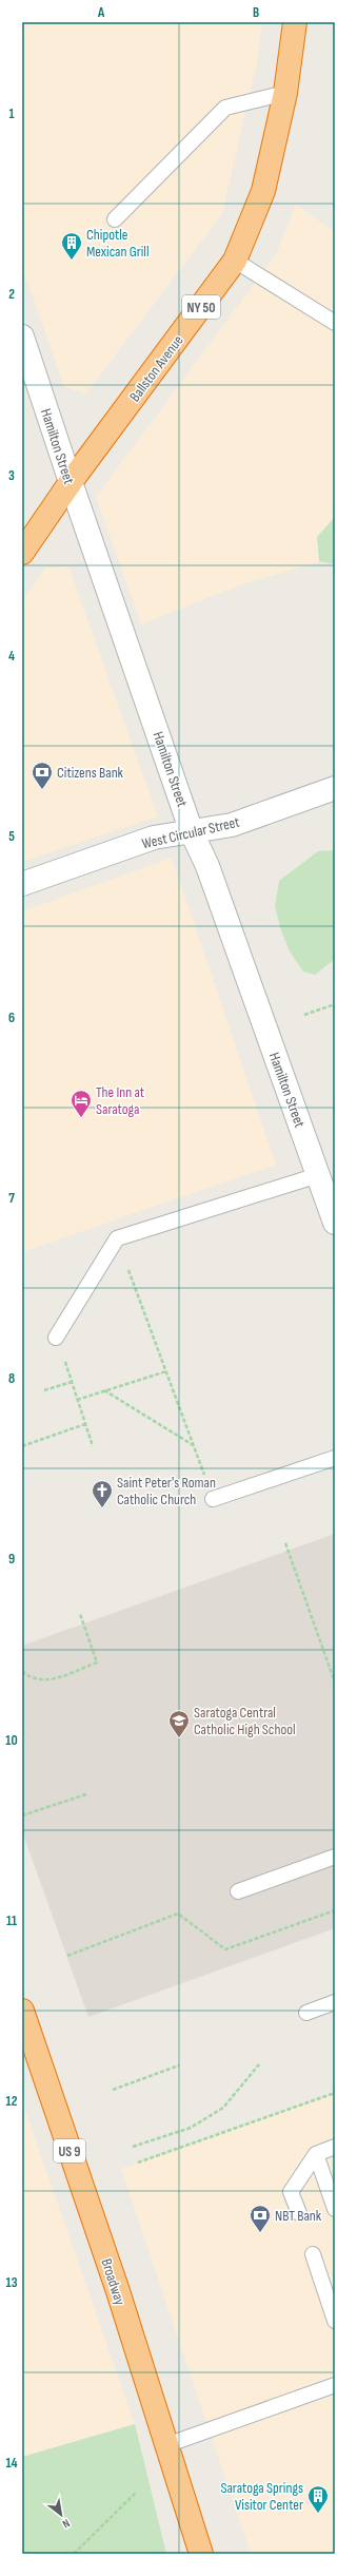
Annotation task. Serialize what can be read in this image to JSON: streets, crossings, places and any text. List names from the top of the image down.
{
  "streets": {
    "highway": [
      "NY 50",
      "Ballston Avenue",
      "US 9",
      "Broadway"
    ],
    "street": ["Hamilton Street", "West Circular Street"]
  },
  "crossings": [
    ["Ballston Avenue", "Hamilton Street"],
    ["Hamilton Street", "West Circular Street"]
  ],
  "places": {
    "building": ["Chipotle Mexican Grill", "Saratoga Springs Visitor Center"],
    "bank": ["Citizens Bank", "NBT Bank"],
    "hotel": ["The Inn at Saratoga"],
    "church": ["Saint Peter's Roman Catholic Church"],
    "school or university": ["Saratoga Central Catholic High School"]
  },
  "north": "bottom right",
  "grid": {
    "columns": ["A", "B"],
    "rows": [
      "1",
      "2",
      "3",
      "4",
      "5",
      "6",
      "7",
      "8",
      "9",
      "10",
      "11",
      "12",
      "13",
      "14"
    ]
  }
}
